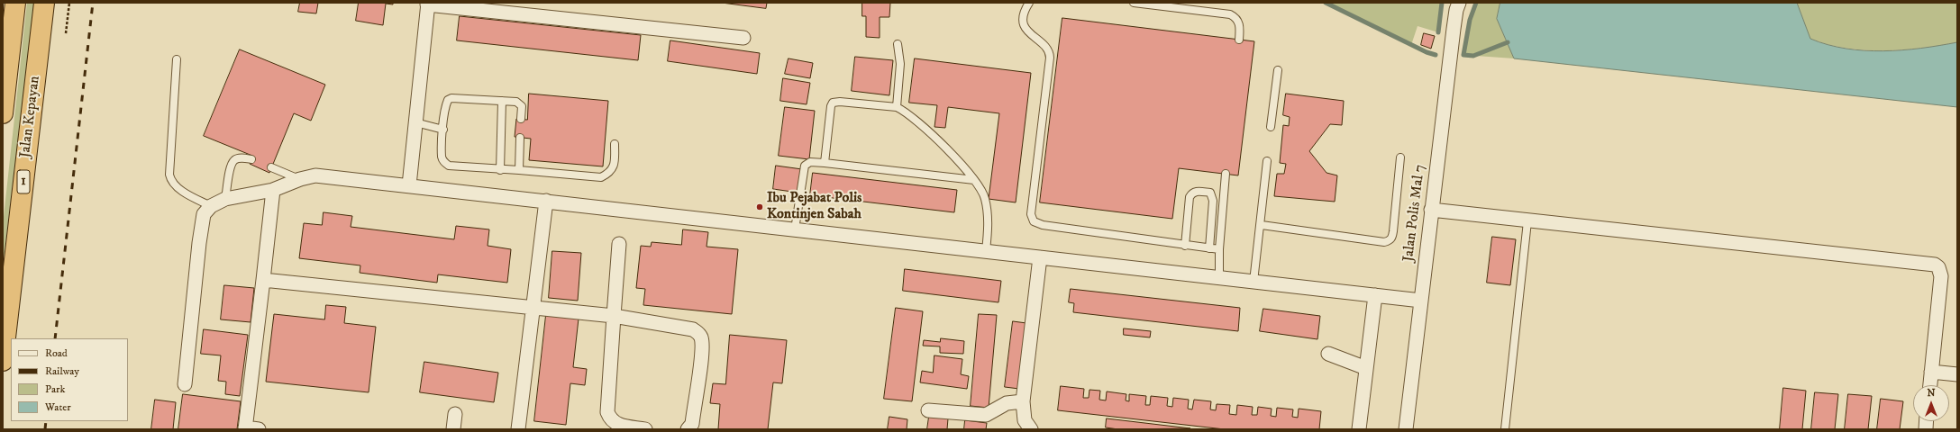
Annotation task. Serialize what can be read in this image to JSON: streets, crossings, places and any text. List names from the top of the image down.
{
  "streets": {
    "highway": ["Jalan Kepayan", "1"],
    "street": ["Jalan Polis Mal 7"]
  },
  "places": ["Ibu Pejabat Polis Kontinjen Sabah"],
  "legend": [
    "Road",
    "Railway",
    "Park",
    "Water"
  ],
  "north": "top"
}
